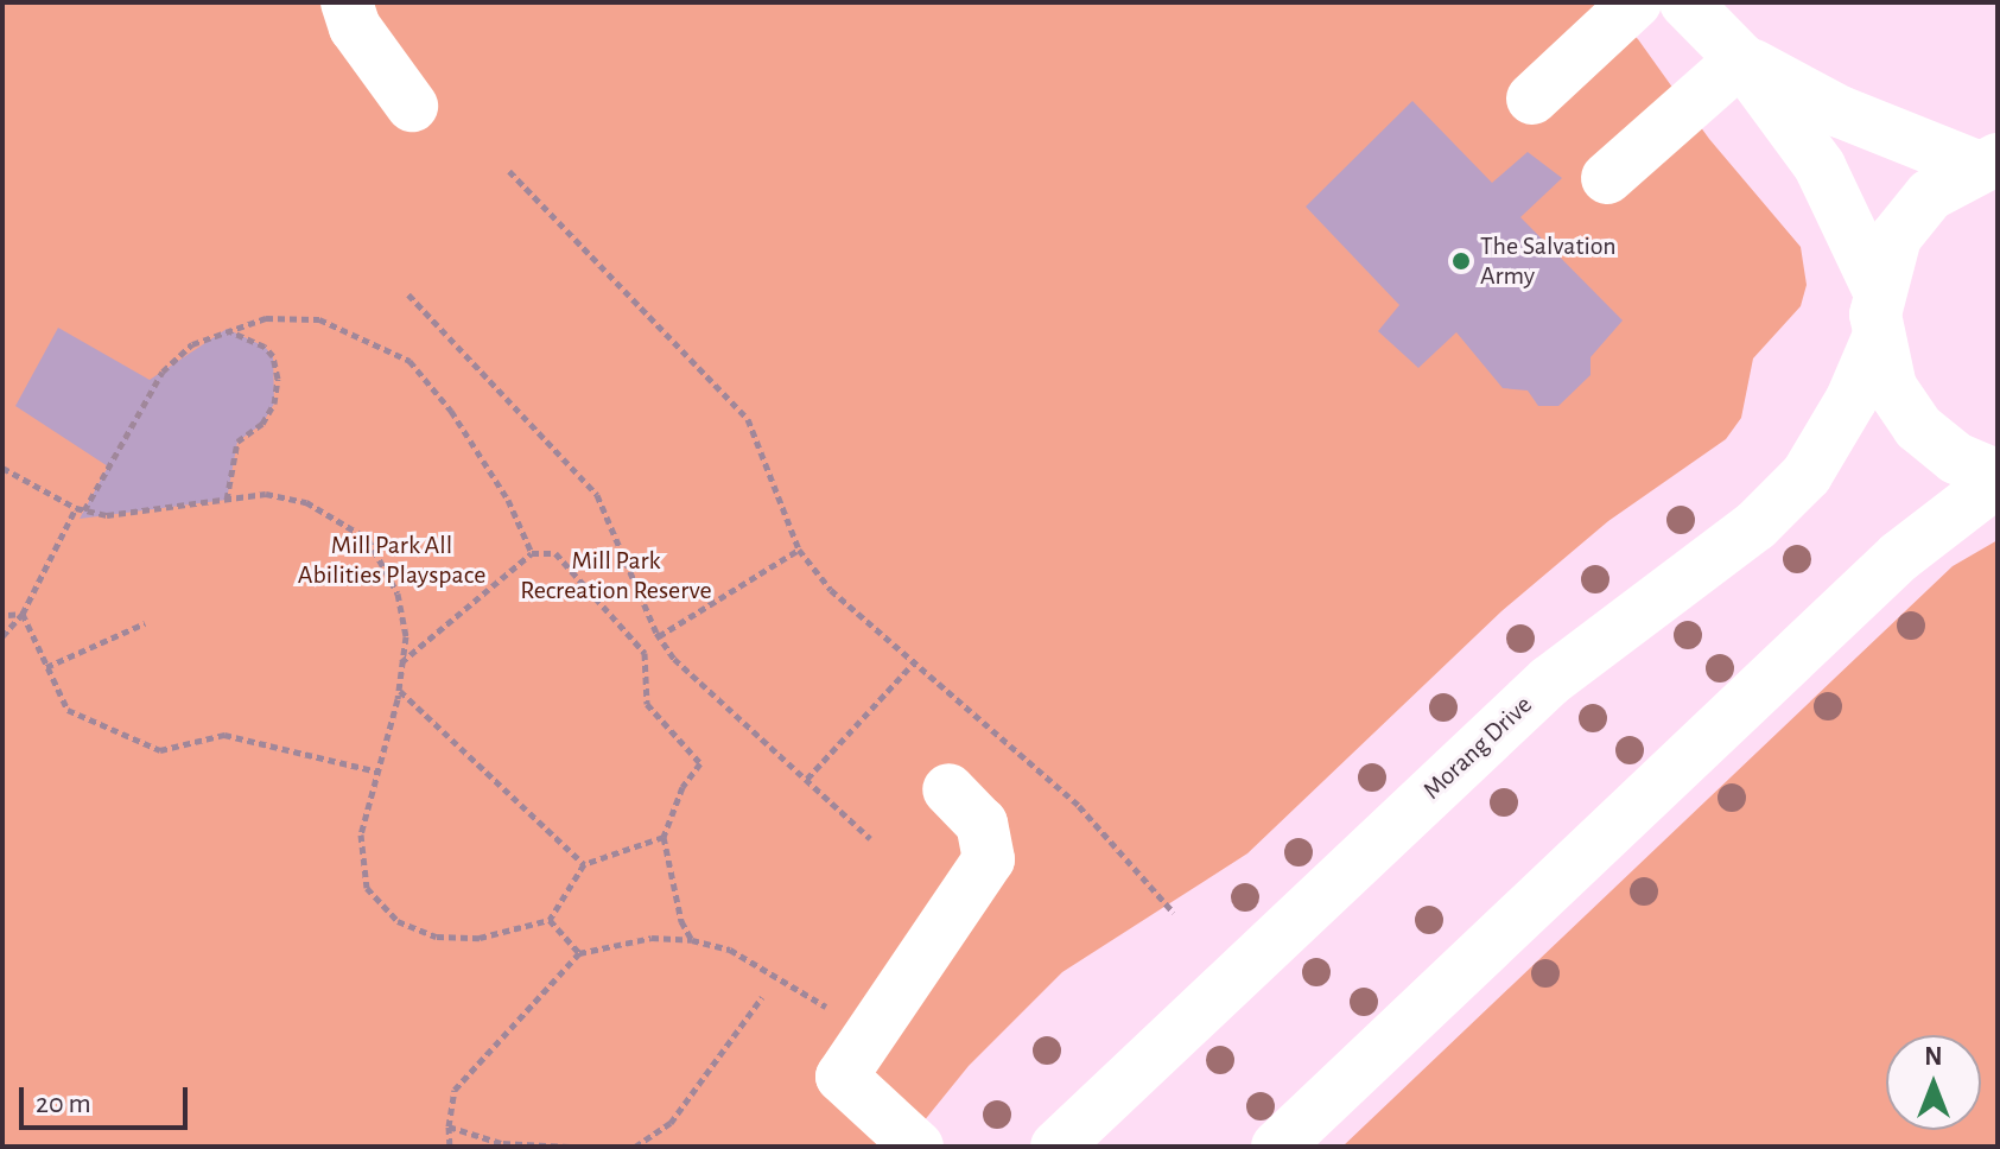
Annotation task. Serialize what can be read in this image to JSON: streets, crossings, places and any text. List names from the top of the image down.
{
  "streets": {
    "main road": ["Morang Drive"]
  },
  "parks": ["Mill Park All Abilities Playspace", "Mill Park Recreation Reserve"],
  "places": ["The Salvation Army"],
  "scale_bar": "20 m",
  "north": "top"
}
